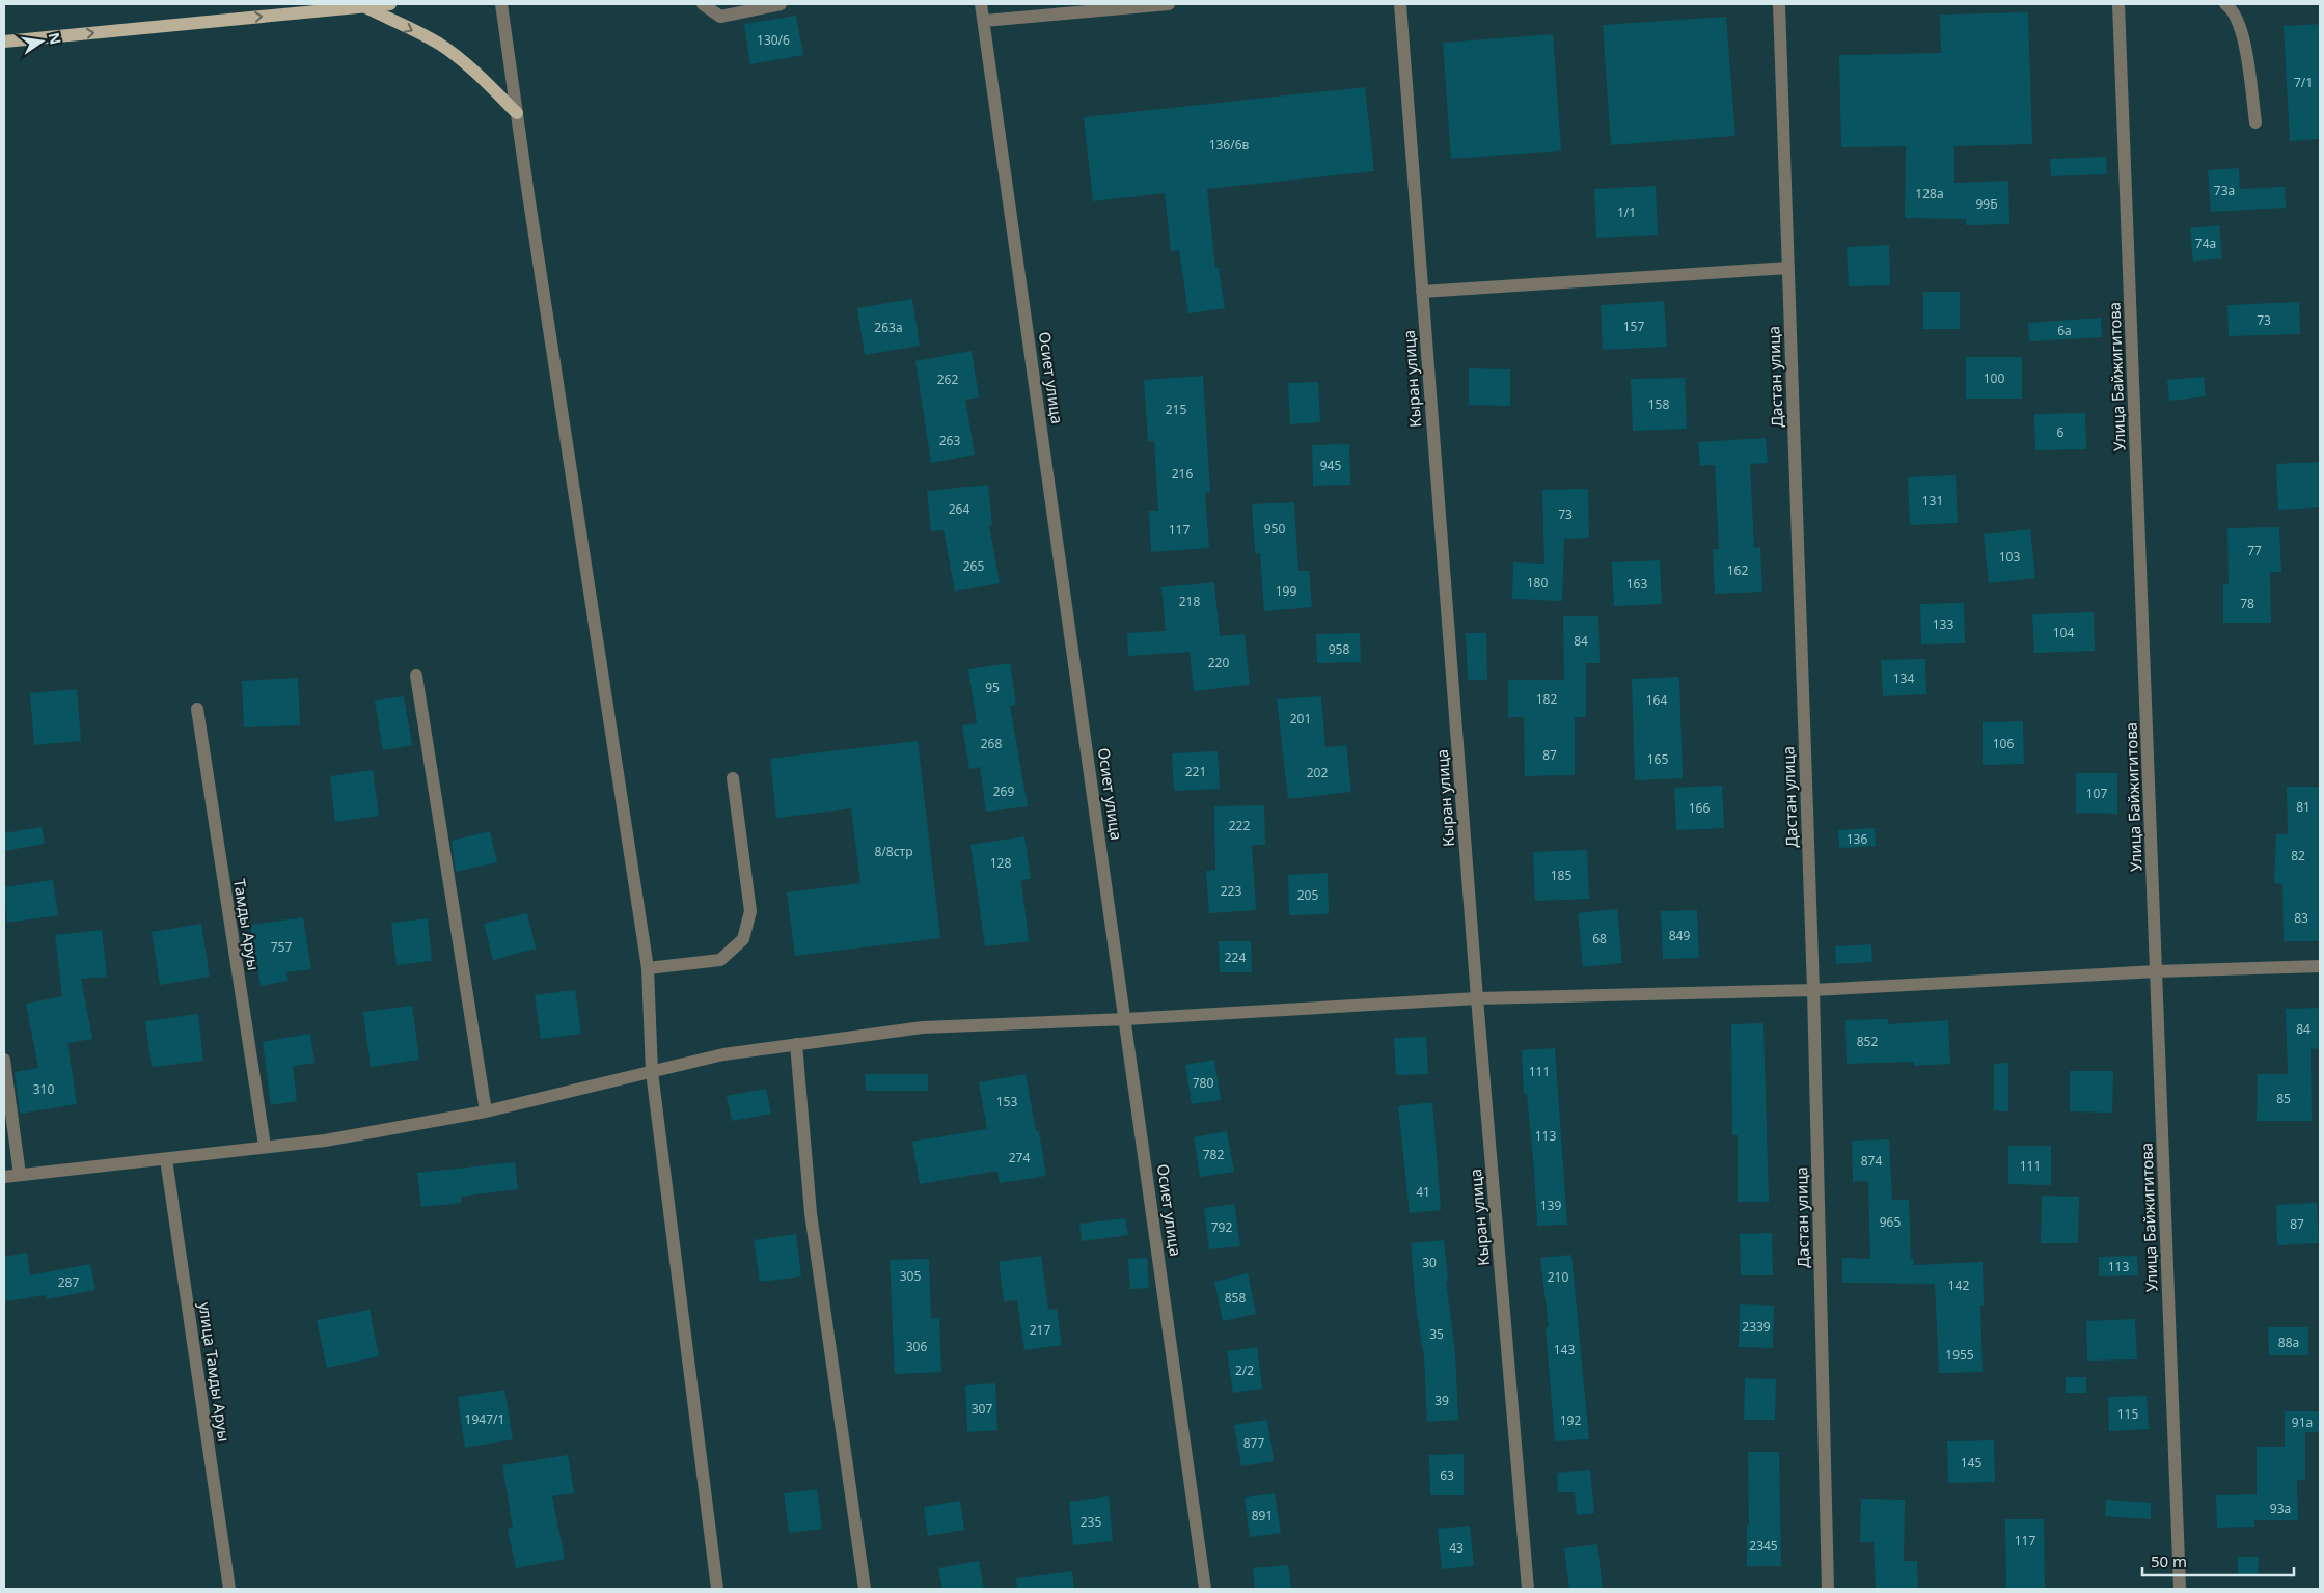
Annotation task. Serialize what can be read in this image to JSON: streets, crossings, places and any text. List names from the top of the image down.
{
  "streets": {
    "street": [
      "Дастан улица",
      "Улица Байжигитова",
      "Осиет улица",
      "Кыран улица",
      "Тамды Аруы",
      "улица Тамды Аруы"
    ]
  },
  "house_numbers": [
    "130/6",
    "7/1",
    "136/6в",
    "73а",
    "128а",
    "99Б",
    "1/1",
    "74а",
    "73",
    "157",
    "263а",
    "6а",
    "100",
    "262",
    "158",
    "215",
    "6",
    "263",
    "945",
    "216",
    "131",
    "264",
    "73",
    "950",
    "117",
    "77",
    "103",
    "265",
    "162",
    "180",
    "163",
    "199",
    "218",
    "78",
    "133",
    "104",
    "84",
    "958",
    "220",
    "134",
    "95",
    "182",
    "164",
    "201",
    "268",
    "106",
    "87",
    "165",
    "221",
    "202",
    "269",
    "107",
    "81",
    "166",
    "222",
    "136",
    "8/8стр",
    "82",
    "128",
    "185",
    "223",
    "205",
    "83",
    "849",
    "68",
    "757",
    "224",
    "84",
    "852",
    "111",
    "780",
    "310",
    "85",
    "153",
    "113",
    "782",
    "274",
    "874",
    "111",
    "41",
    "139",
    "965",
    "87",
    "792",
    "30",
    "113",
    "305",
    "210",
    "287",
    "142",
    "858",
    "2339",
    "217",
    "35",
    "88а",
    "306",
    "143",
    "1955",
    "2/2",
    "39",
    "307",
    "115",
    "1947/1",
    "192",
    "91а",
    "877",
    "145",
    "63",
    "93а",
    "891",
    "235",
    "117",
    "2345",
    "43"
  ],
  "scale_bar": "50 m",
  "north": "right"
}
